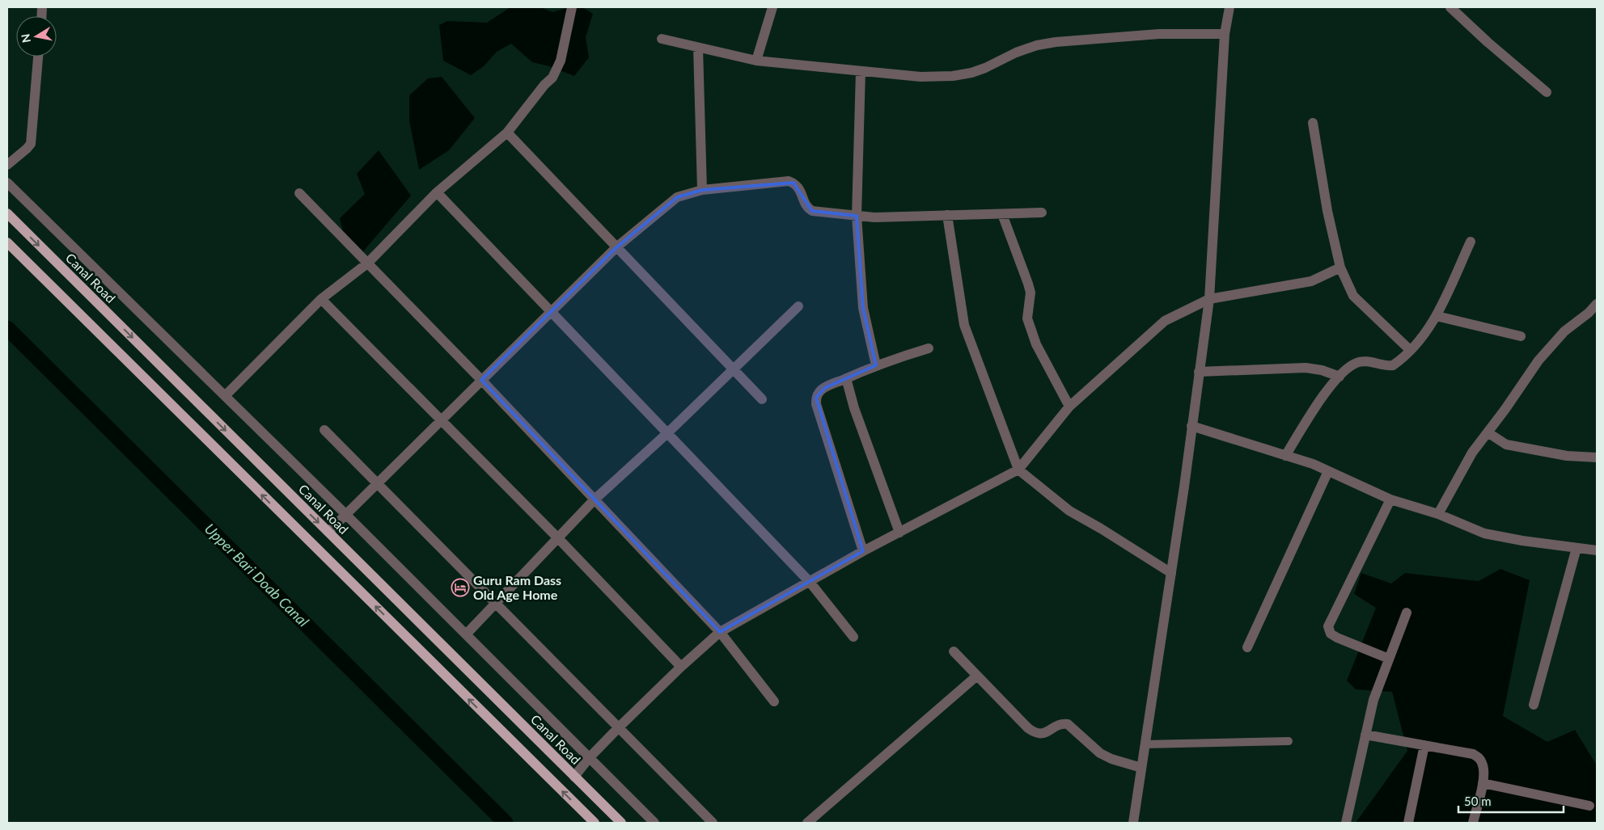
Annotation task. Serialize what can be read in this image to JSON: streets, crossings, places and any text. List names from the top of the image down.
{
  "streets": {
    "main road": ["Canal Road"]
  },
  "water": ["Upper Bari Doab Canal"],
  "places": {
    "hotel": ["Guru Ram Dass Old Age Home"]
  },
  "scale_bar": "50 m",
  "north": "left"
}
